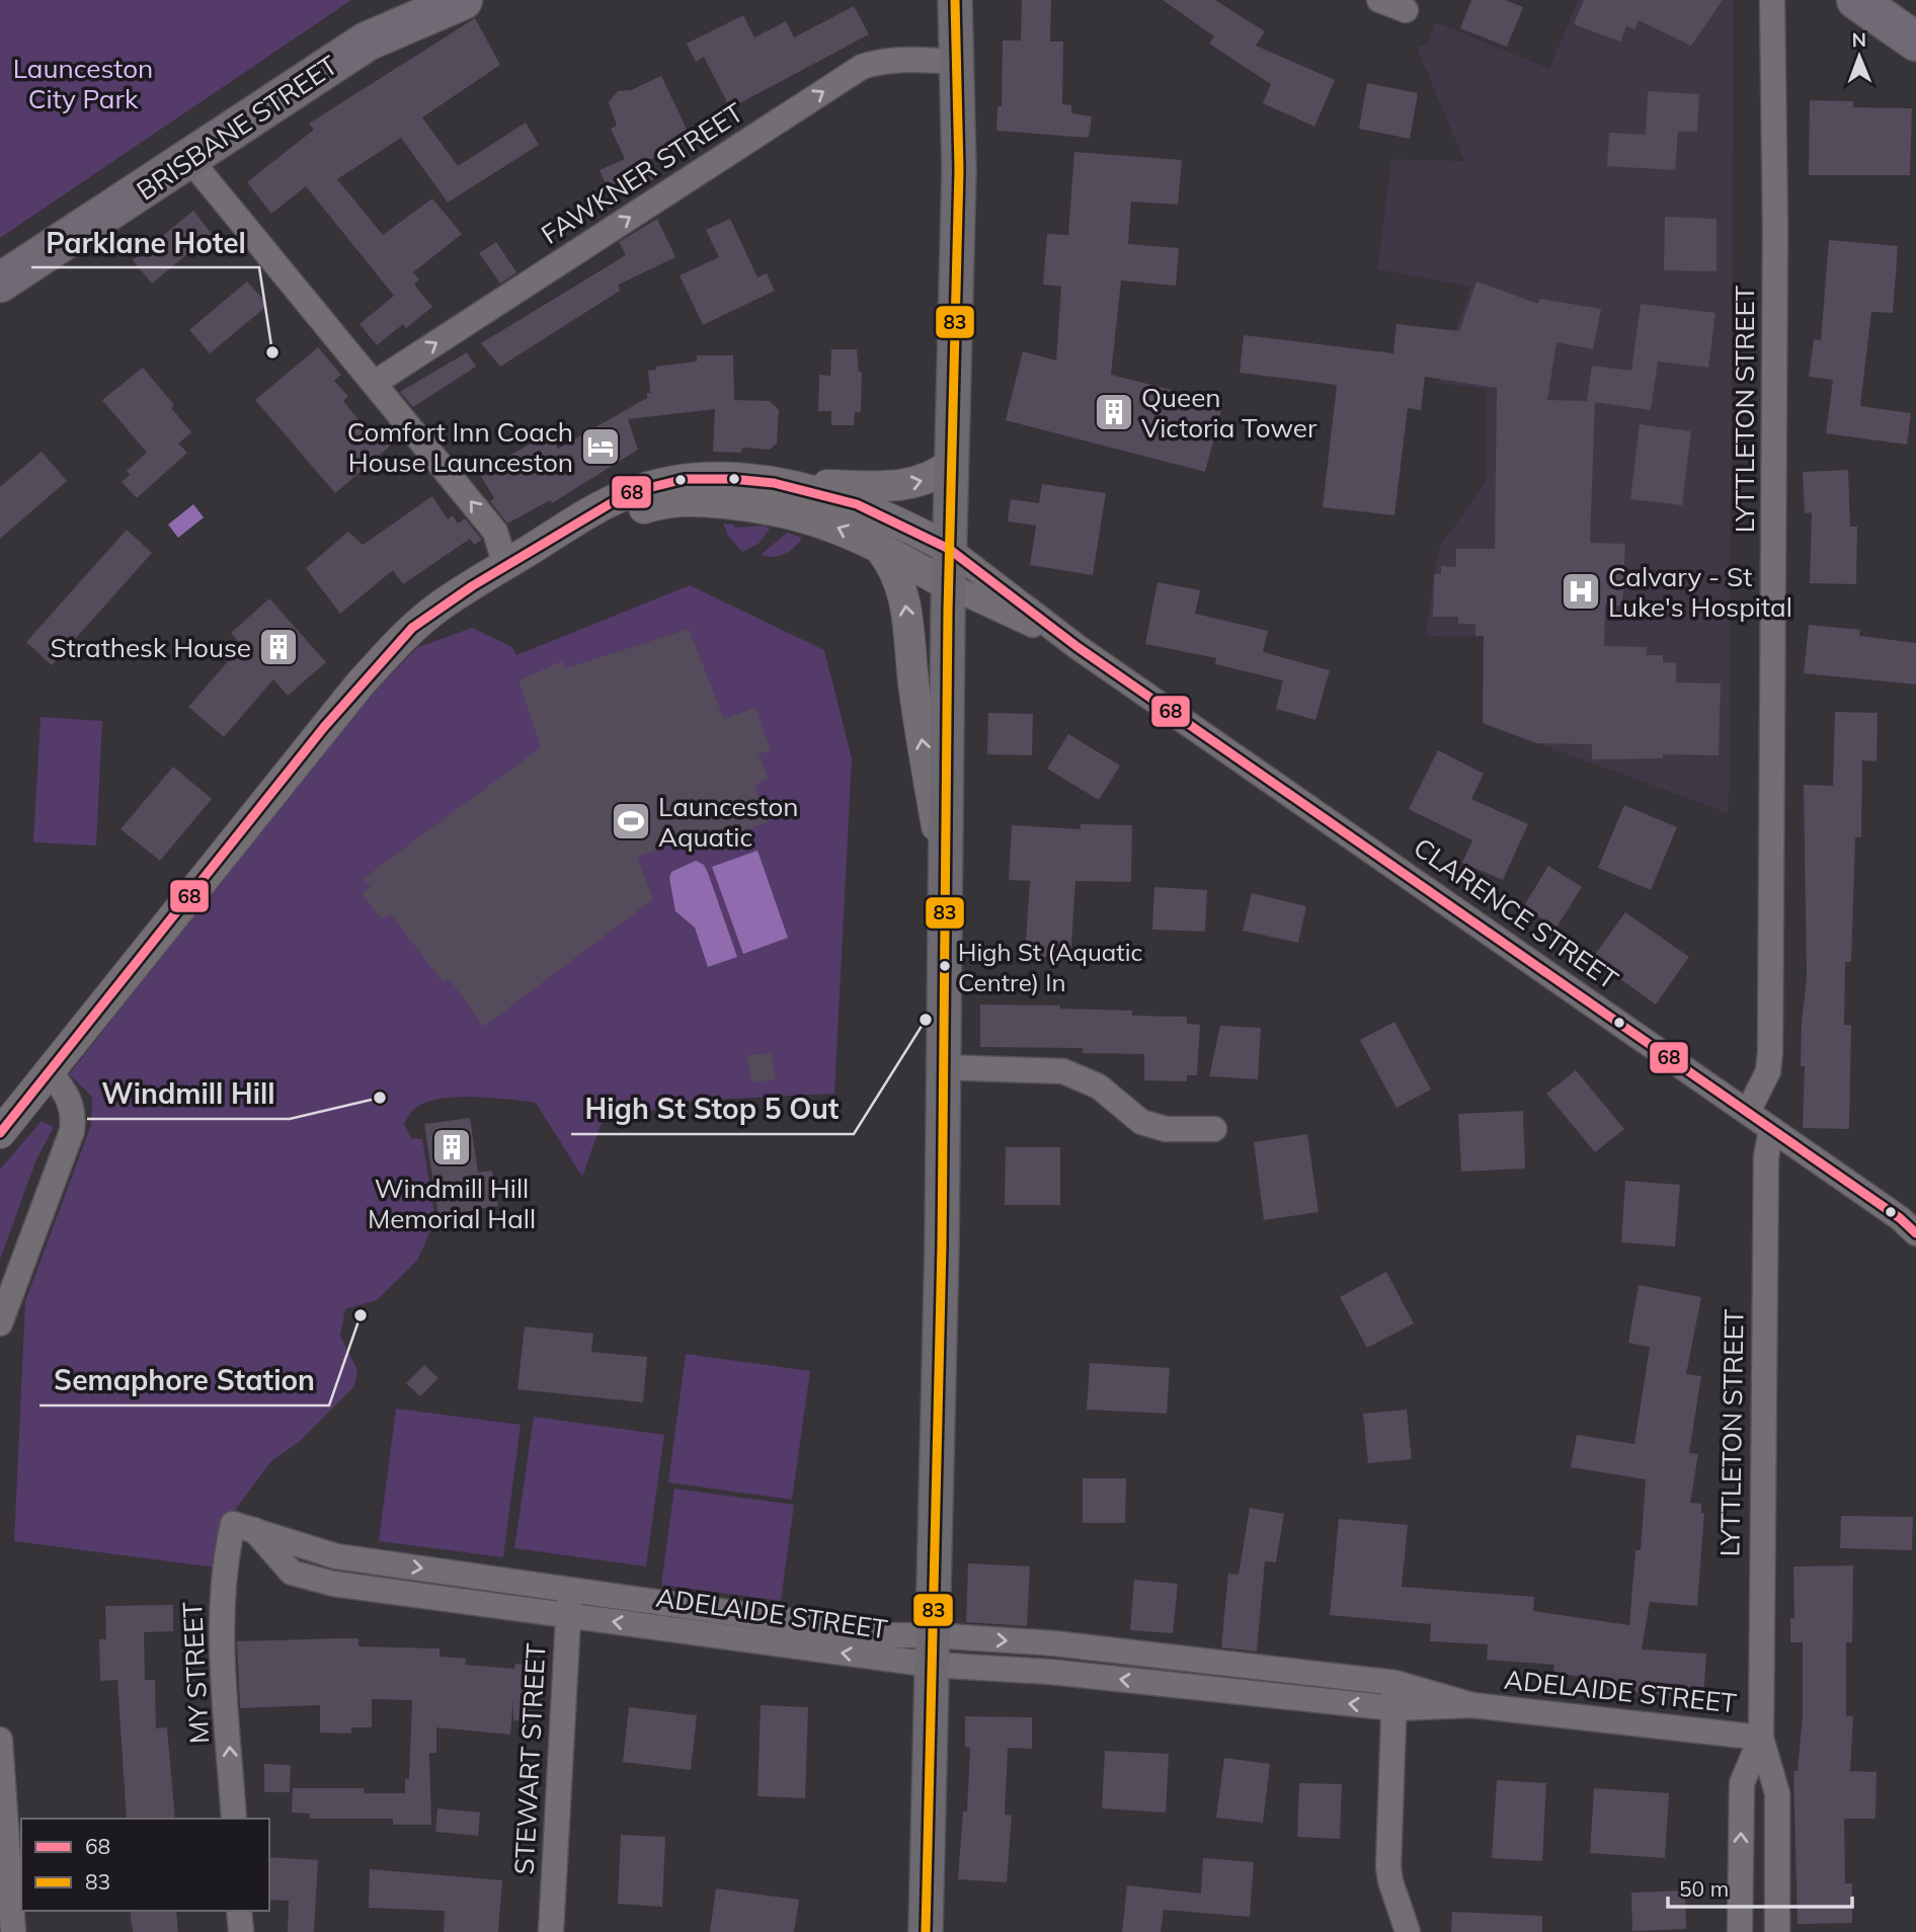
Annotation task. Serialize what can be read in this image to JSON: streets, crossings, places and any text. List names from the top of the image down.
{
  "streets": {
    "highway": ["BRISBANE STREET"],
    "street": [
      "FAWKNER STREET",
      "LYTTLETON STREET",
      "CLARENCE STREET",
      "ADELAIDE STREET",
      "MY STREET",
      "STEWART STREET"
    ]
  },
  "crossings": [
    ["LYTTLETON STREET", "CLARENCE STREET"],
    ["LYTTLETON STREET", "ADELAIDE STREET"],
    ["ADELAIDE STREET", "MY STREET"],
    ["ADELAIDE STREET", "STEWART STREET"]
  ],
  "one_way": ["FAWKNER STREET", "MY STREET"],
  "parks": ["Launceston City Park"],
  "places": {
    "other": [
      "Parklane Hotel",
      "High St (Aquatic Centre) In",
      "High St Stop 5 Out",
      "Windmill Hill",
      "Semaphore Station"
    ],
    "building": ["Queen Victoria Tower", "Strathesk House", "Windmill Hill Memorial Hall"],
    "hotel": ["Comfort Inn Coach House Launceston"],
    "hospital": ["Calvary - St Luke's Hospital"],
    "sports": ["Launceston Aquatic"]
  },
  "lines": ["transit line 83", "transit line 68"],
  "legend": ["68", "83"],
  "scale_bar": "50 m",
  "north": "top"
}
